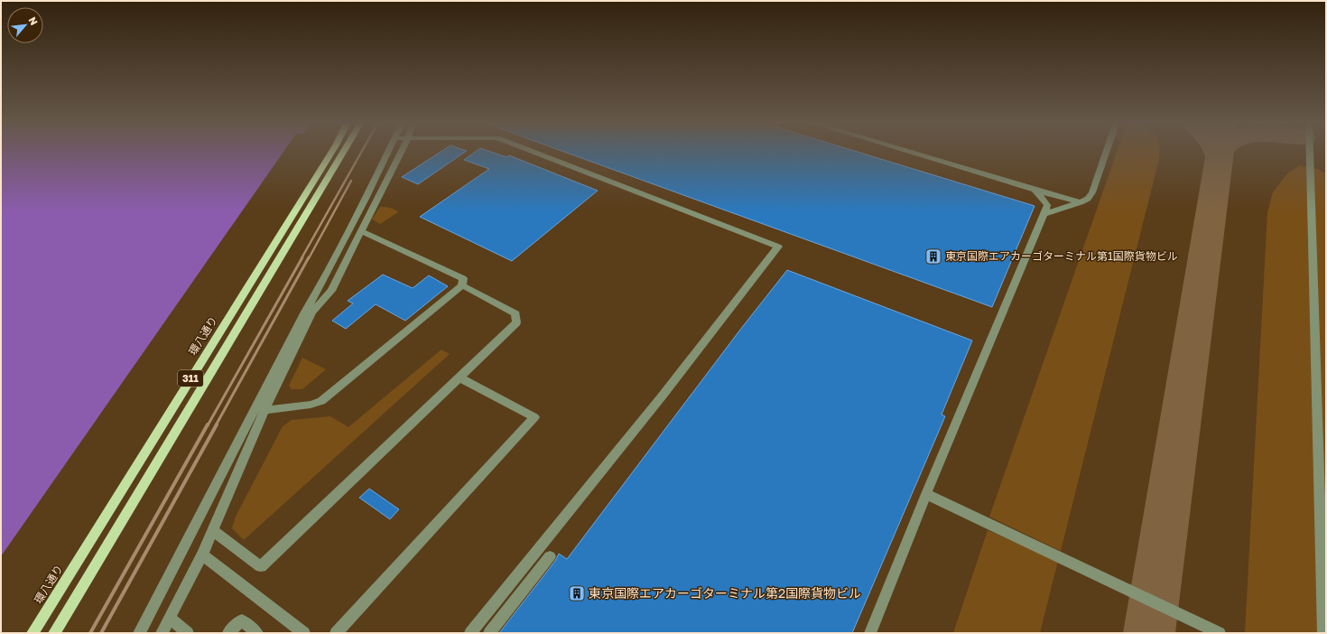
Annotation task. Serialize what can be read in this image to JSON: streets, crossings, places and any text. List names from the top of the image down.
{
  "streets": {
    "main road": ["環八通り", "311"]
  },
  "places": {
    "building": ["東京国際エアカーゴターミナル第1国際貨物ビル", "東京国際エアカーゴターミナル第2国際貨物ビル"]
  },
  "north": "top right"
}
